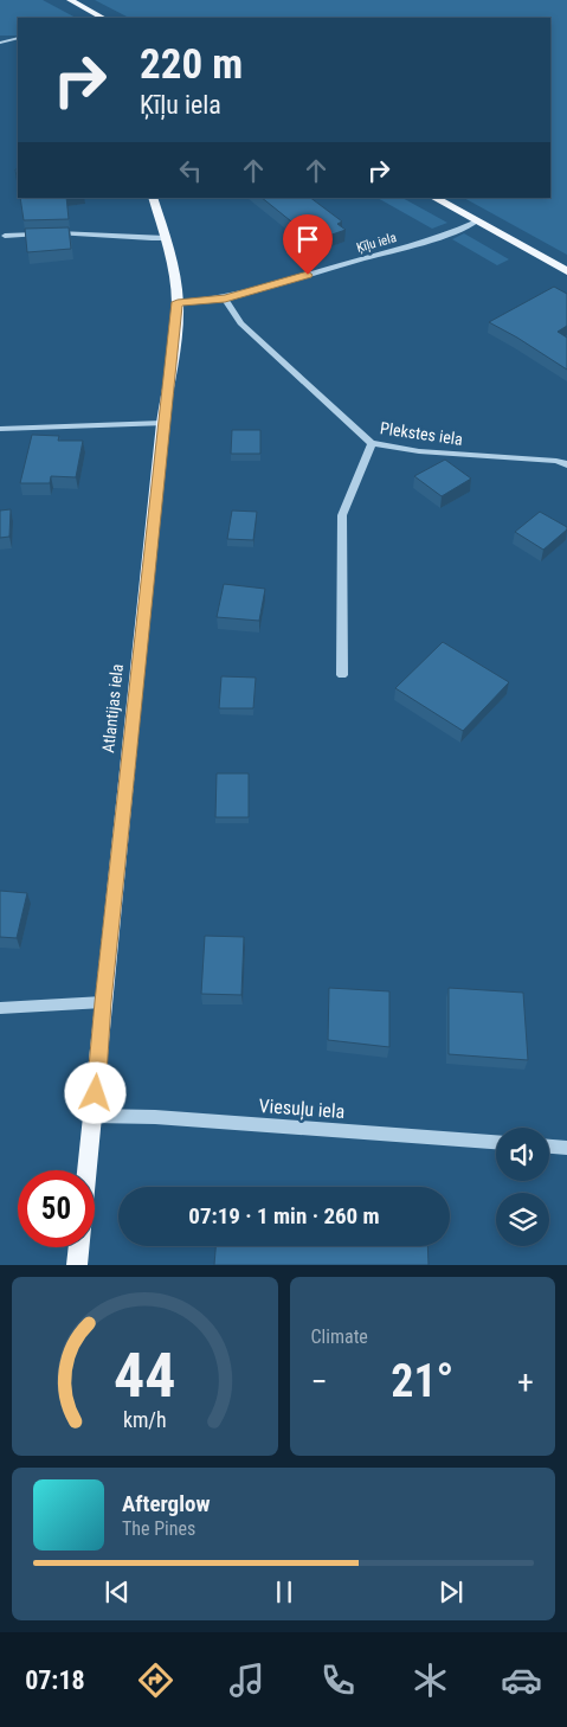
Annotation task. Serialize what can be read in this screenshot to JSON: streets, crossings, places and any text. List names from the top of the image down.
{
  "streets": {
    "main road": ["Atlantijas iela"],
    "street": ["Ķīļu iela", "Plekstes iela", "Viesuļu iela"]
  },
  "crossings": [
    ["Ķīļu iela", "Plekstes iela"],
    ["Ķīļu iela", "Atlantijas iela"],
    ["Atlantijas iela", "Viesuļu iela"]
  ],
  "page": {
    "turn": ["220 m", "Ķīļu iela"],
    "limit": "50",
    "trip": "07:19 · 1 min · 260 m",
    "tile": "Climate",
    "heat": ["−", "21°", "+"],
    "song": ["Afterglow", "The Pines"],
    "tabs": "07:18",
    "gauge": ["44", "km/h"]
  }
}
